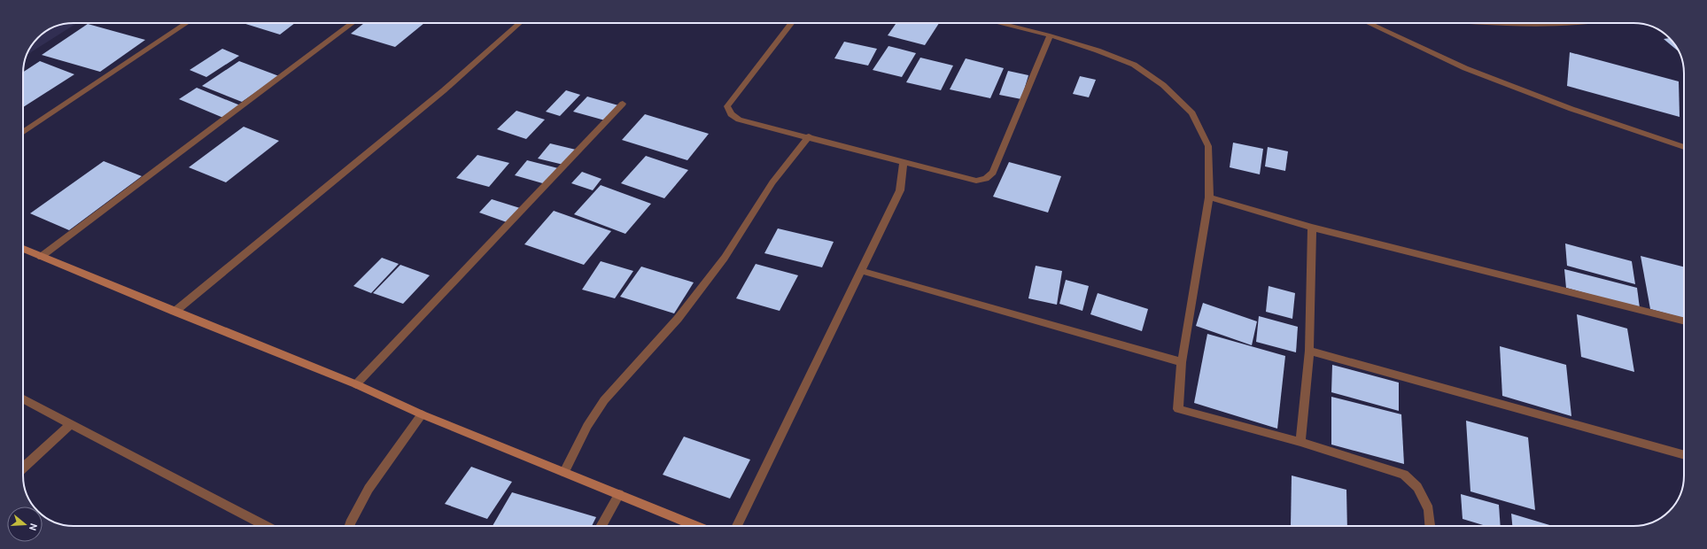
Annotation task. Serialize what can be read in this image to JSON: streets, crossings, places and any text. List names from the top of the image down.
{
  "north": "right"
}
